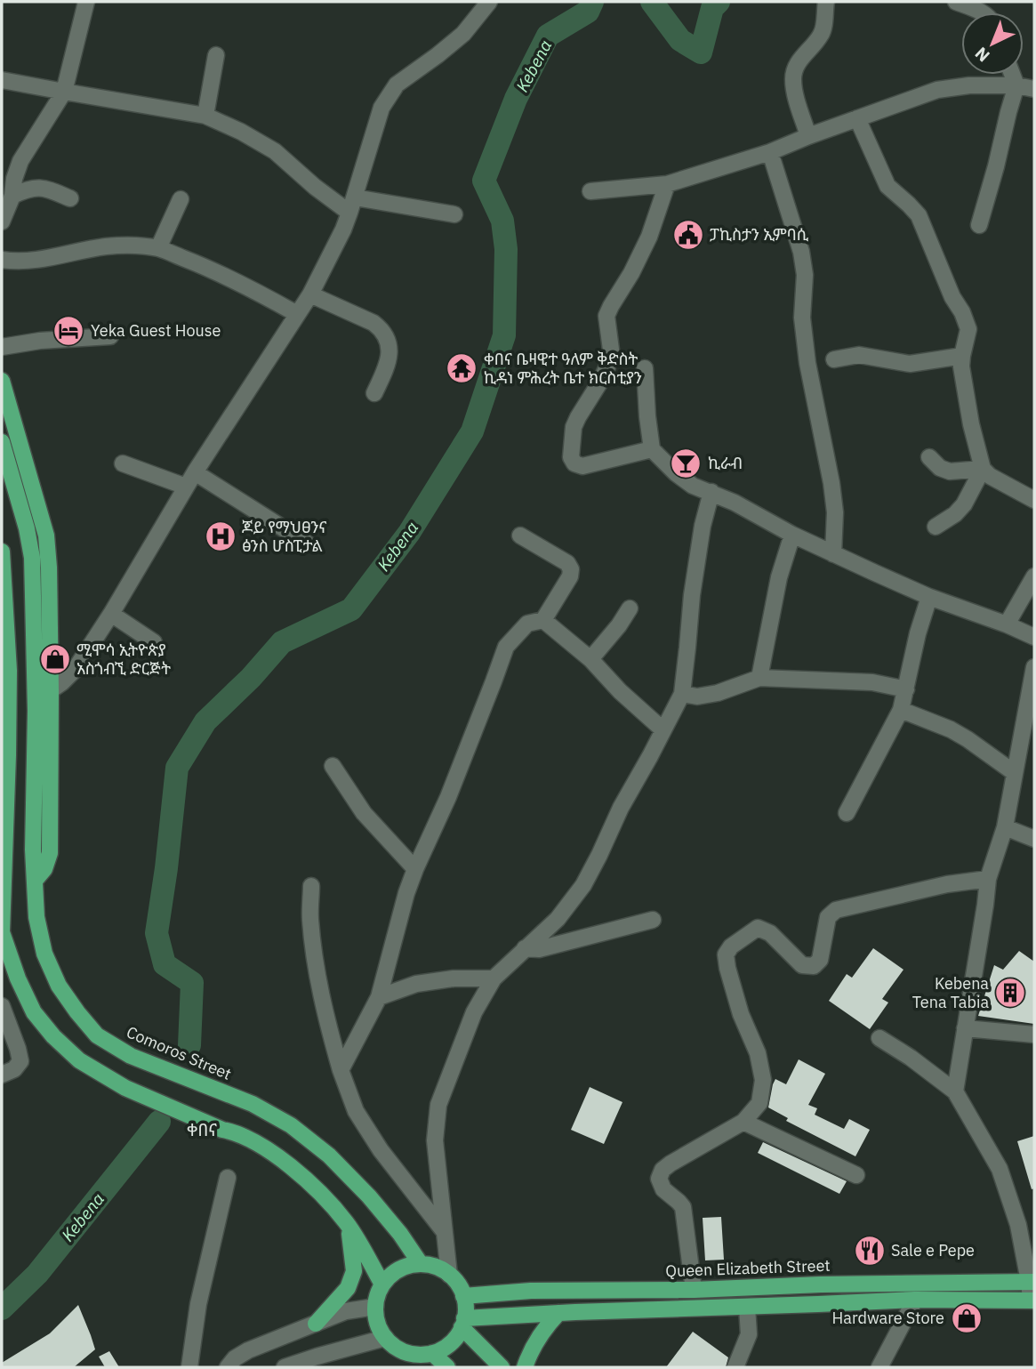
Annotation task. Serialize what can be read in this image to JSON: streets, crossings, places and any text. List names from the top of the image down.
{
  "streets": {
    "main road": ["Comoros Street", "Queen Elizabeth Street"]
  },
  "crossings": [
    ["Comoros Street", "Queen Elizabeth Street"]
  ],
  "districts": ["ቀበና"],
  "water": ["Kebena"],
  "places": {
    "public building": ["ፓኪስታን ኢምባሲ"],
    "hotel": ["Yeka Guest House"],
    "temple": ["ቀበና ቤዛዊተ ዓለም ቅድስት ኪዳነ ምሕረት ቤተ ክርስቲያን"],
    "bar": ["ኪራብ"],
    "hospital": ["ጆይ የማህፀንና ፅንስ ሆስፒታል"],
    "shop": ["ሚሞሳ ኢትዮጵያ አስጎብኚ ድርጅት", "Hardware Store"],
    "building": ["Kebena Tena Tabia"],
    "restaurant": ["Sale e Pepe"]
  },
  "north": "bottom left"
}
